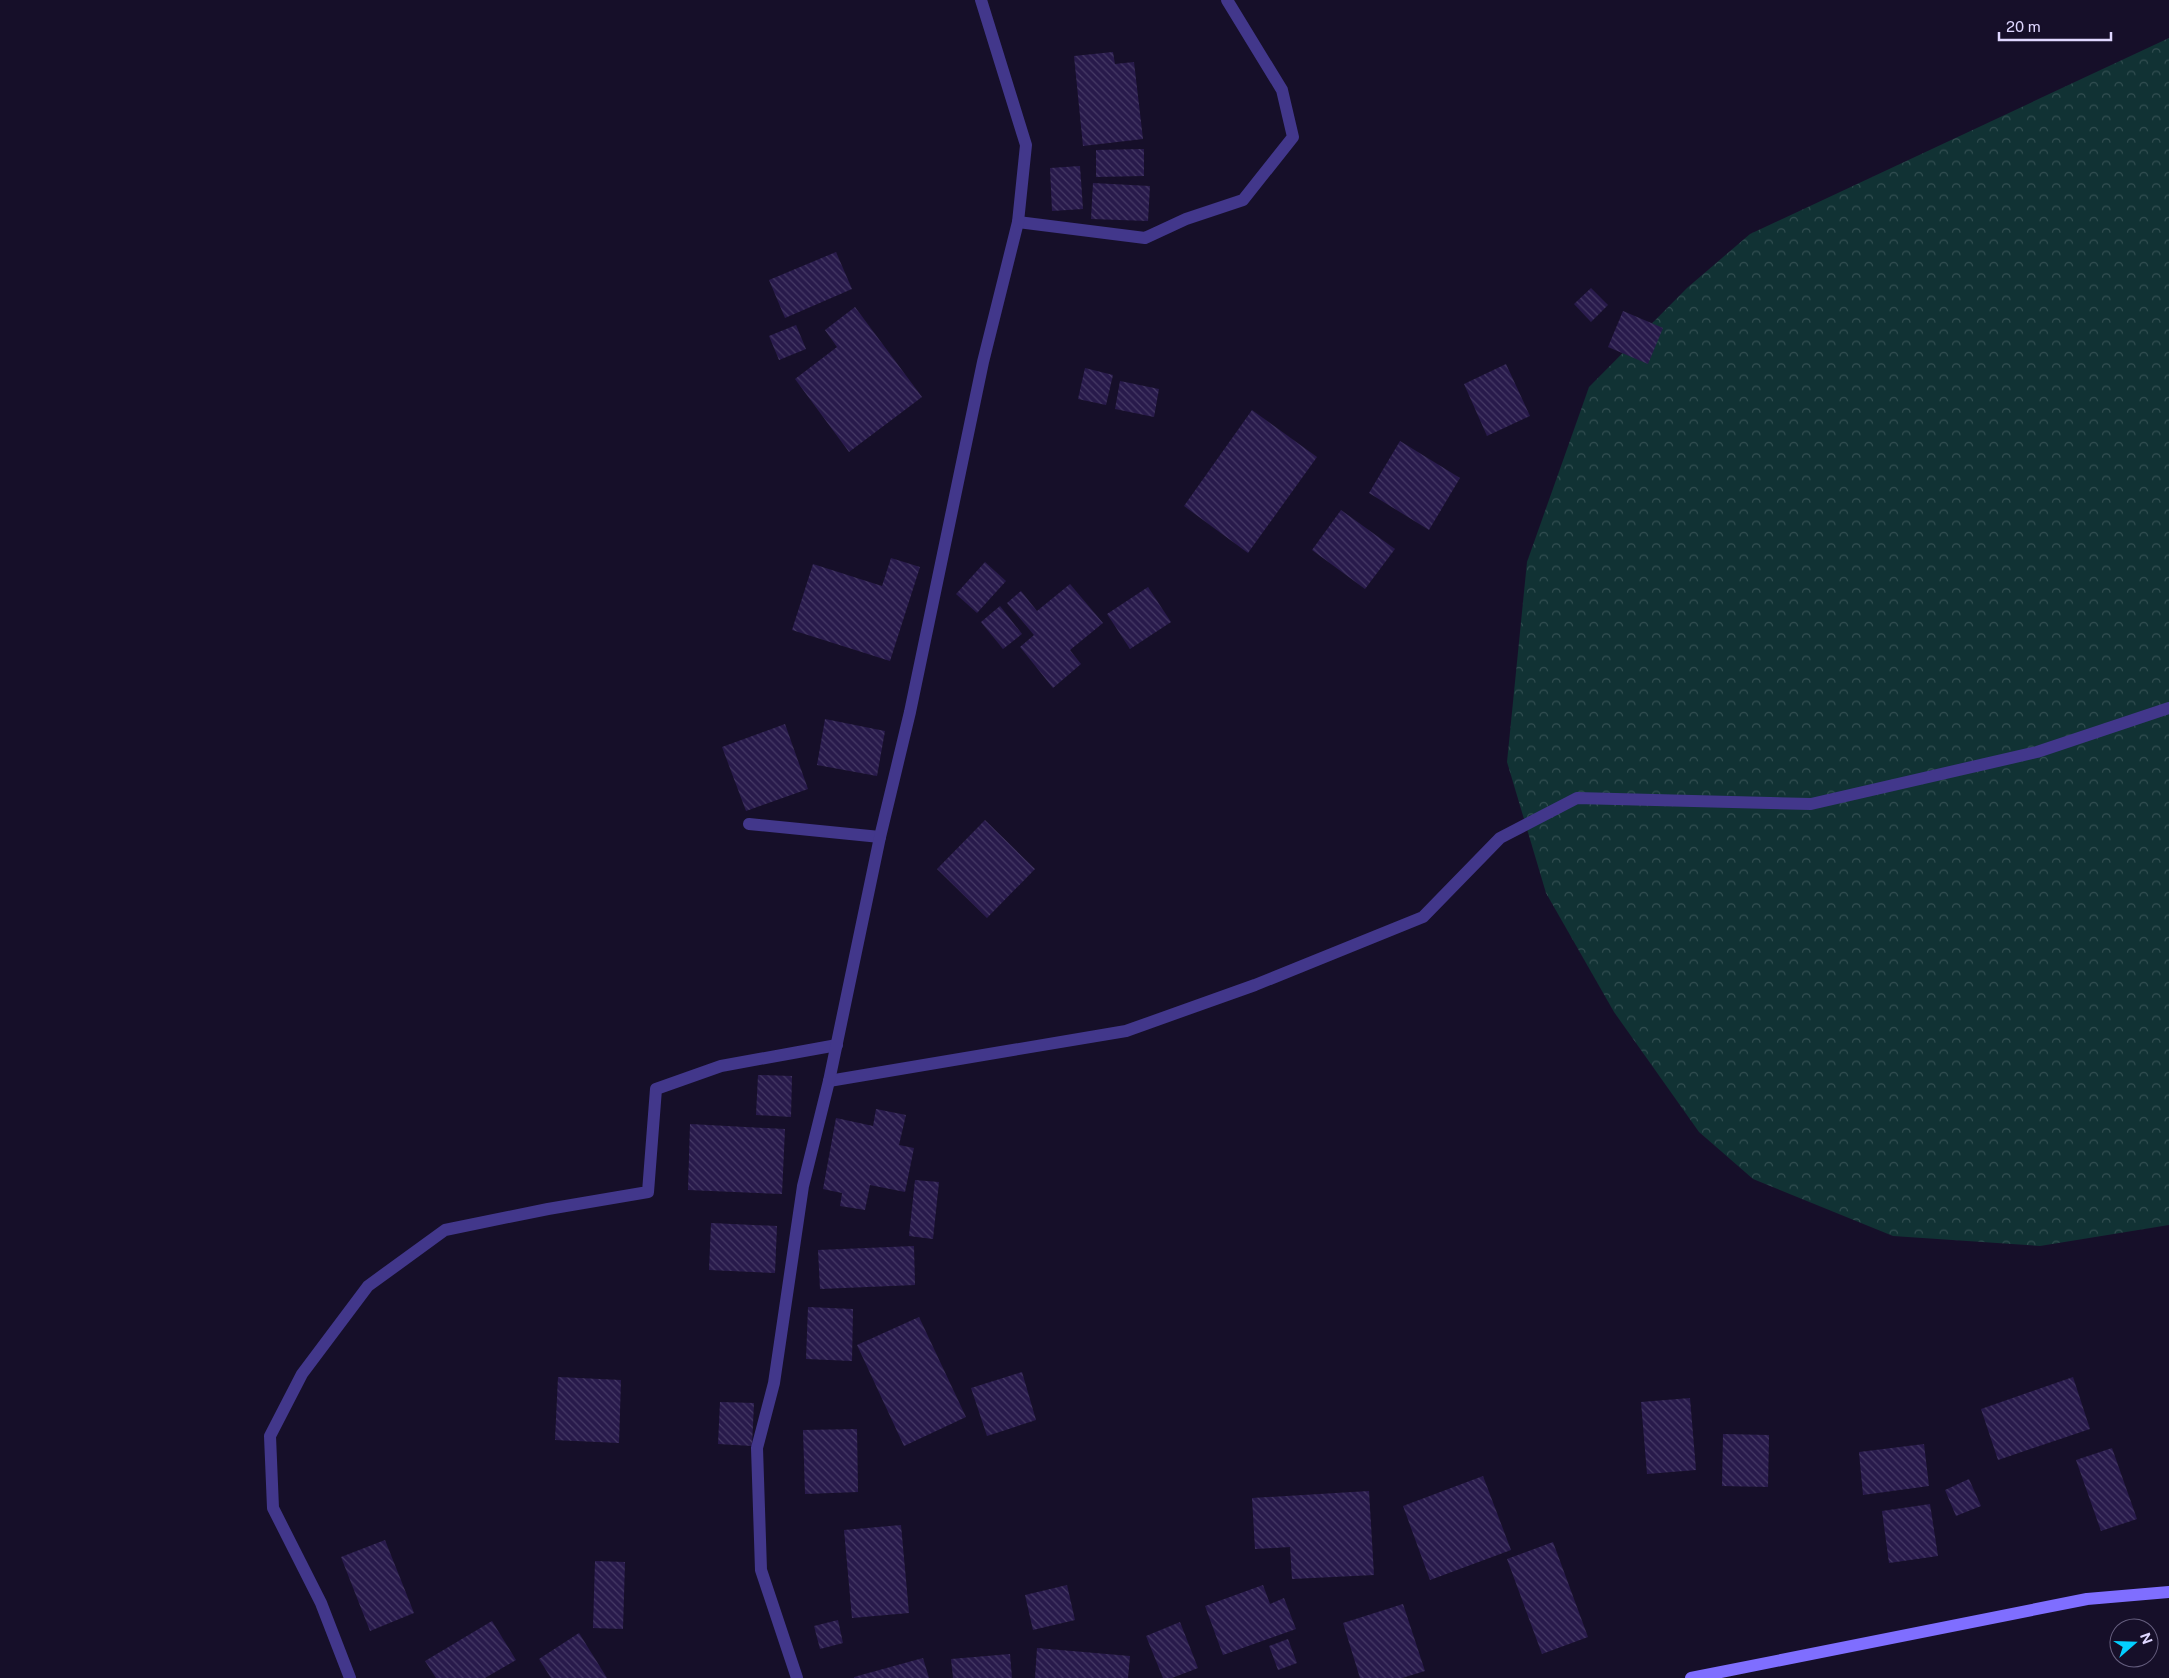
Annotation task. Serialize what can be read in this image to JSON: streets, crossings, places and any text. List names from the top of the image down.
{
  "scale_bar": "20 m",
  "north": "right"
}
